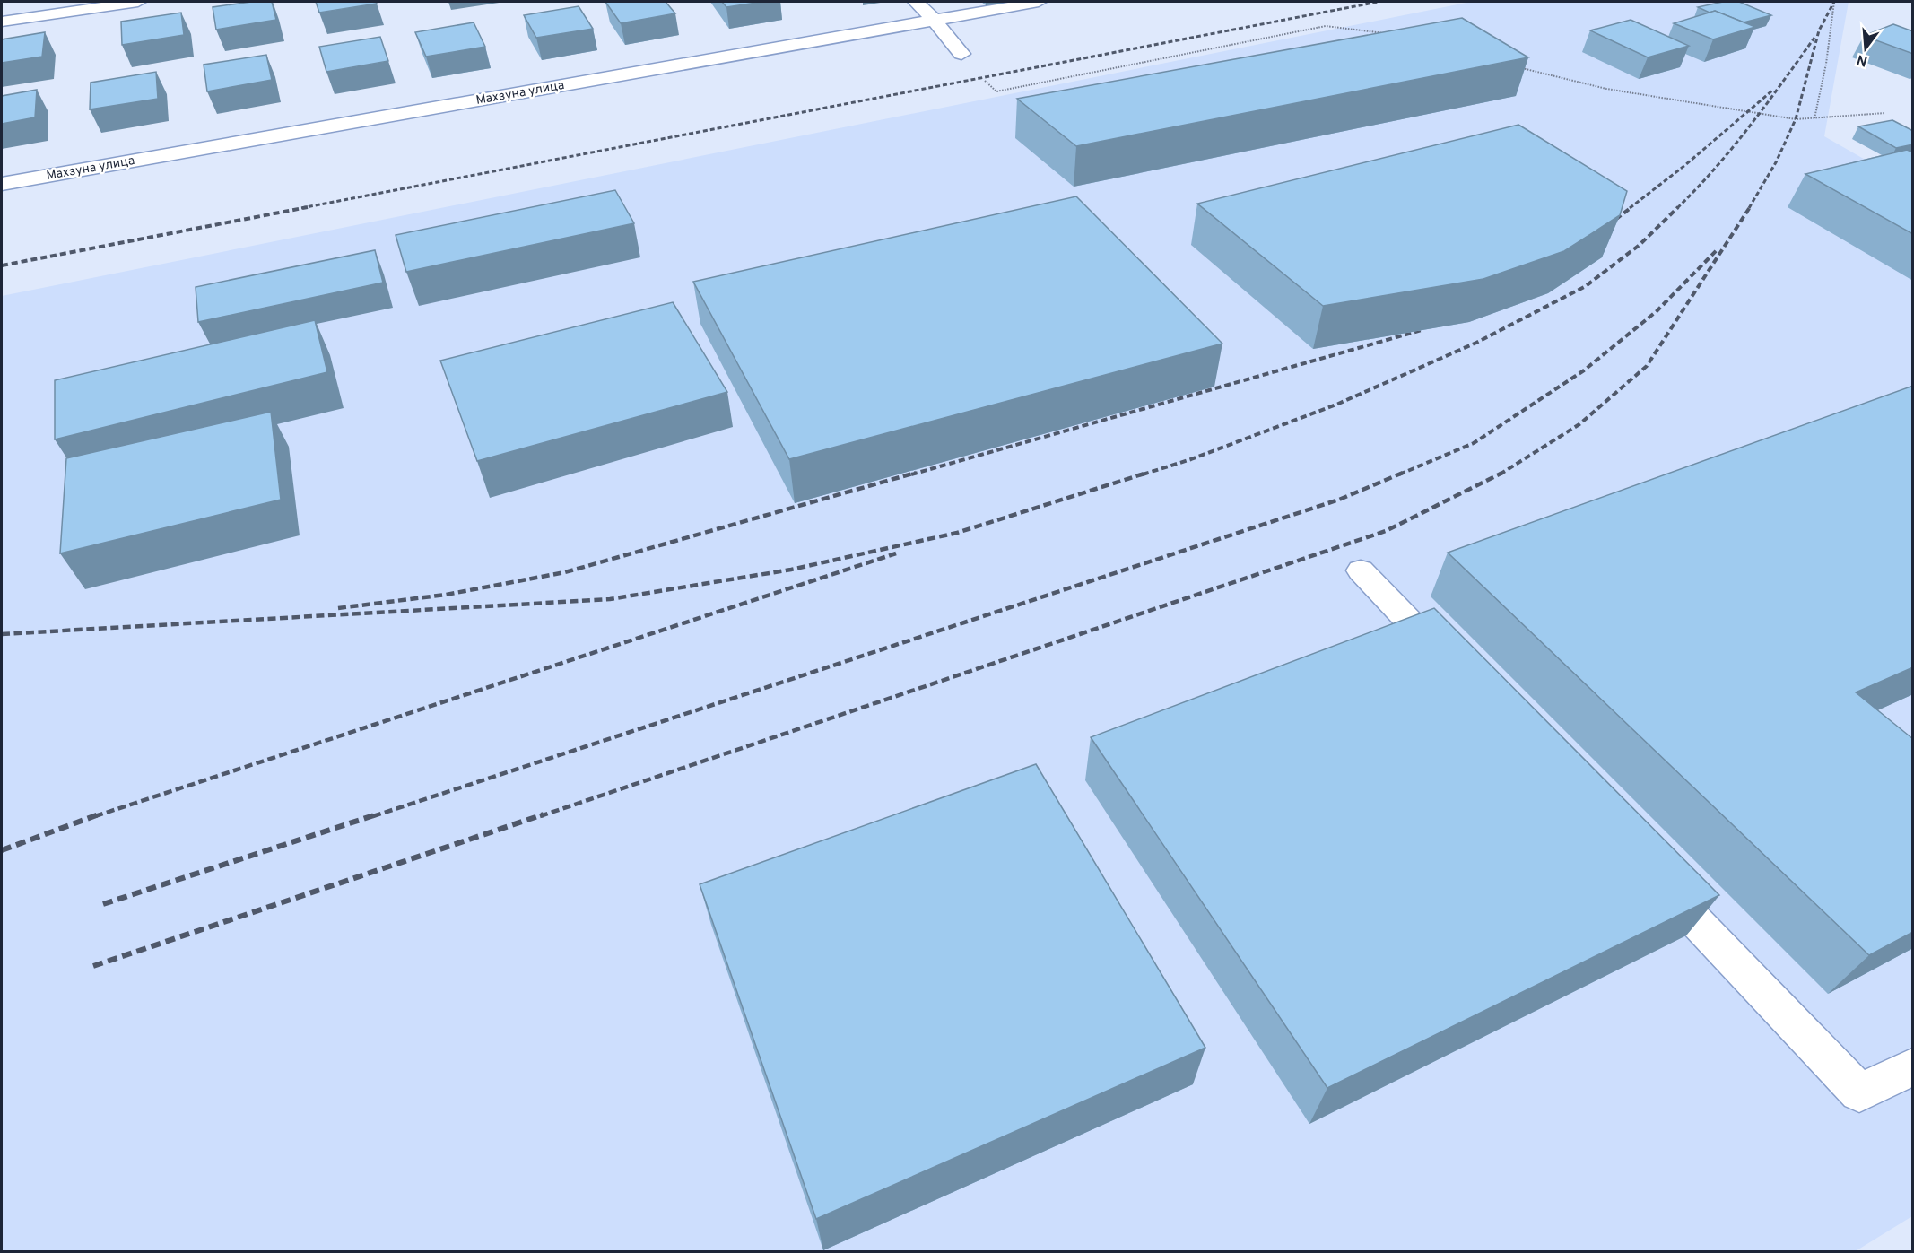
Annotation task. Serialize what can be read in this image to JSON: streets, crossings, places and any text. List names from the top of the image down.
{
  "streets": {
    "street": ["Махзуна улица"]
  },
  "north": "bottom"
}
